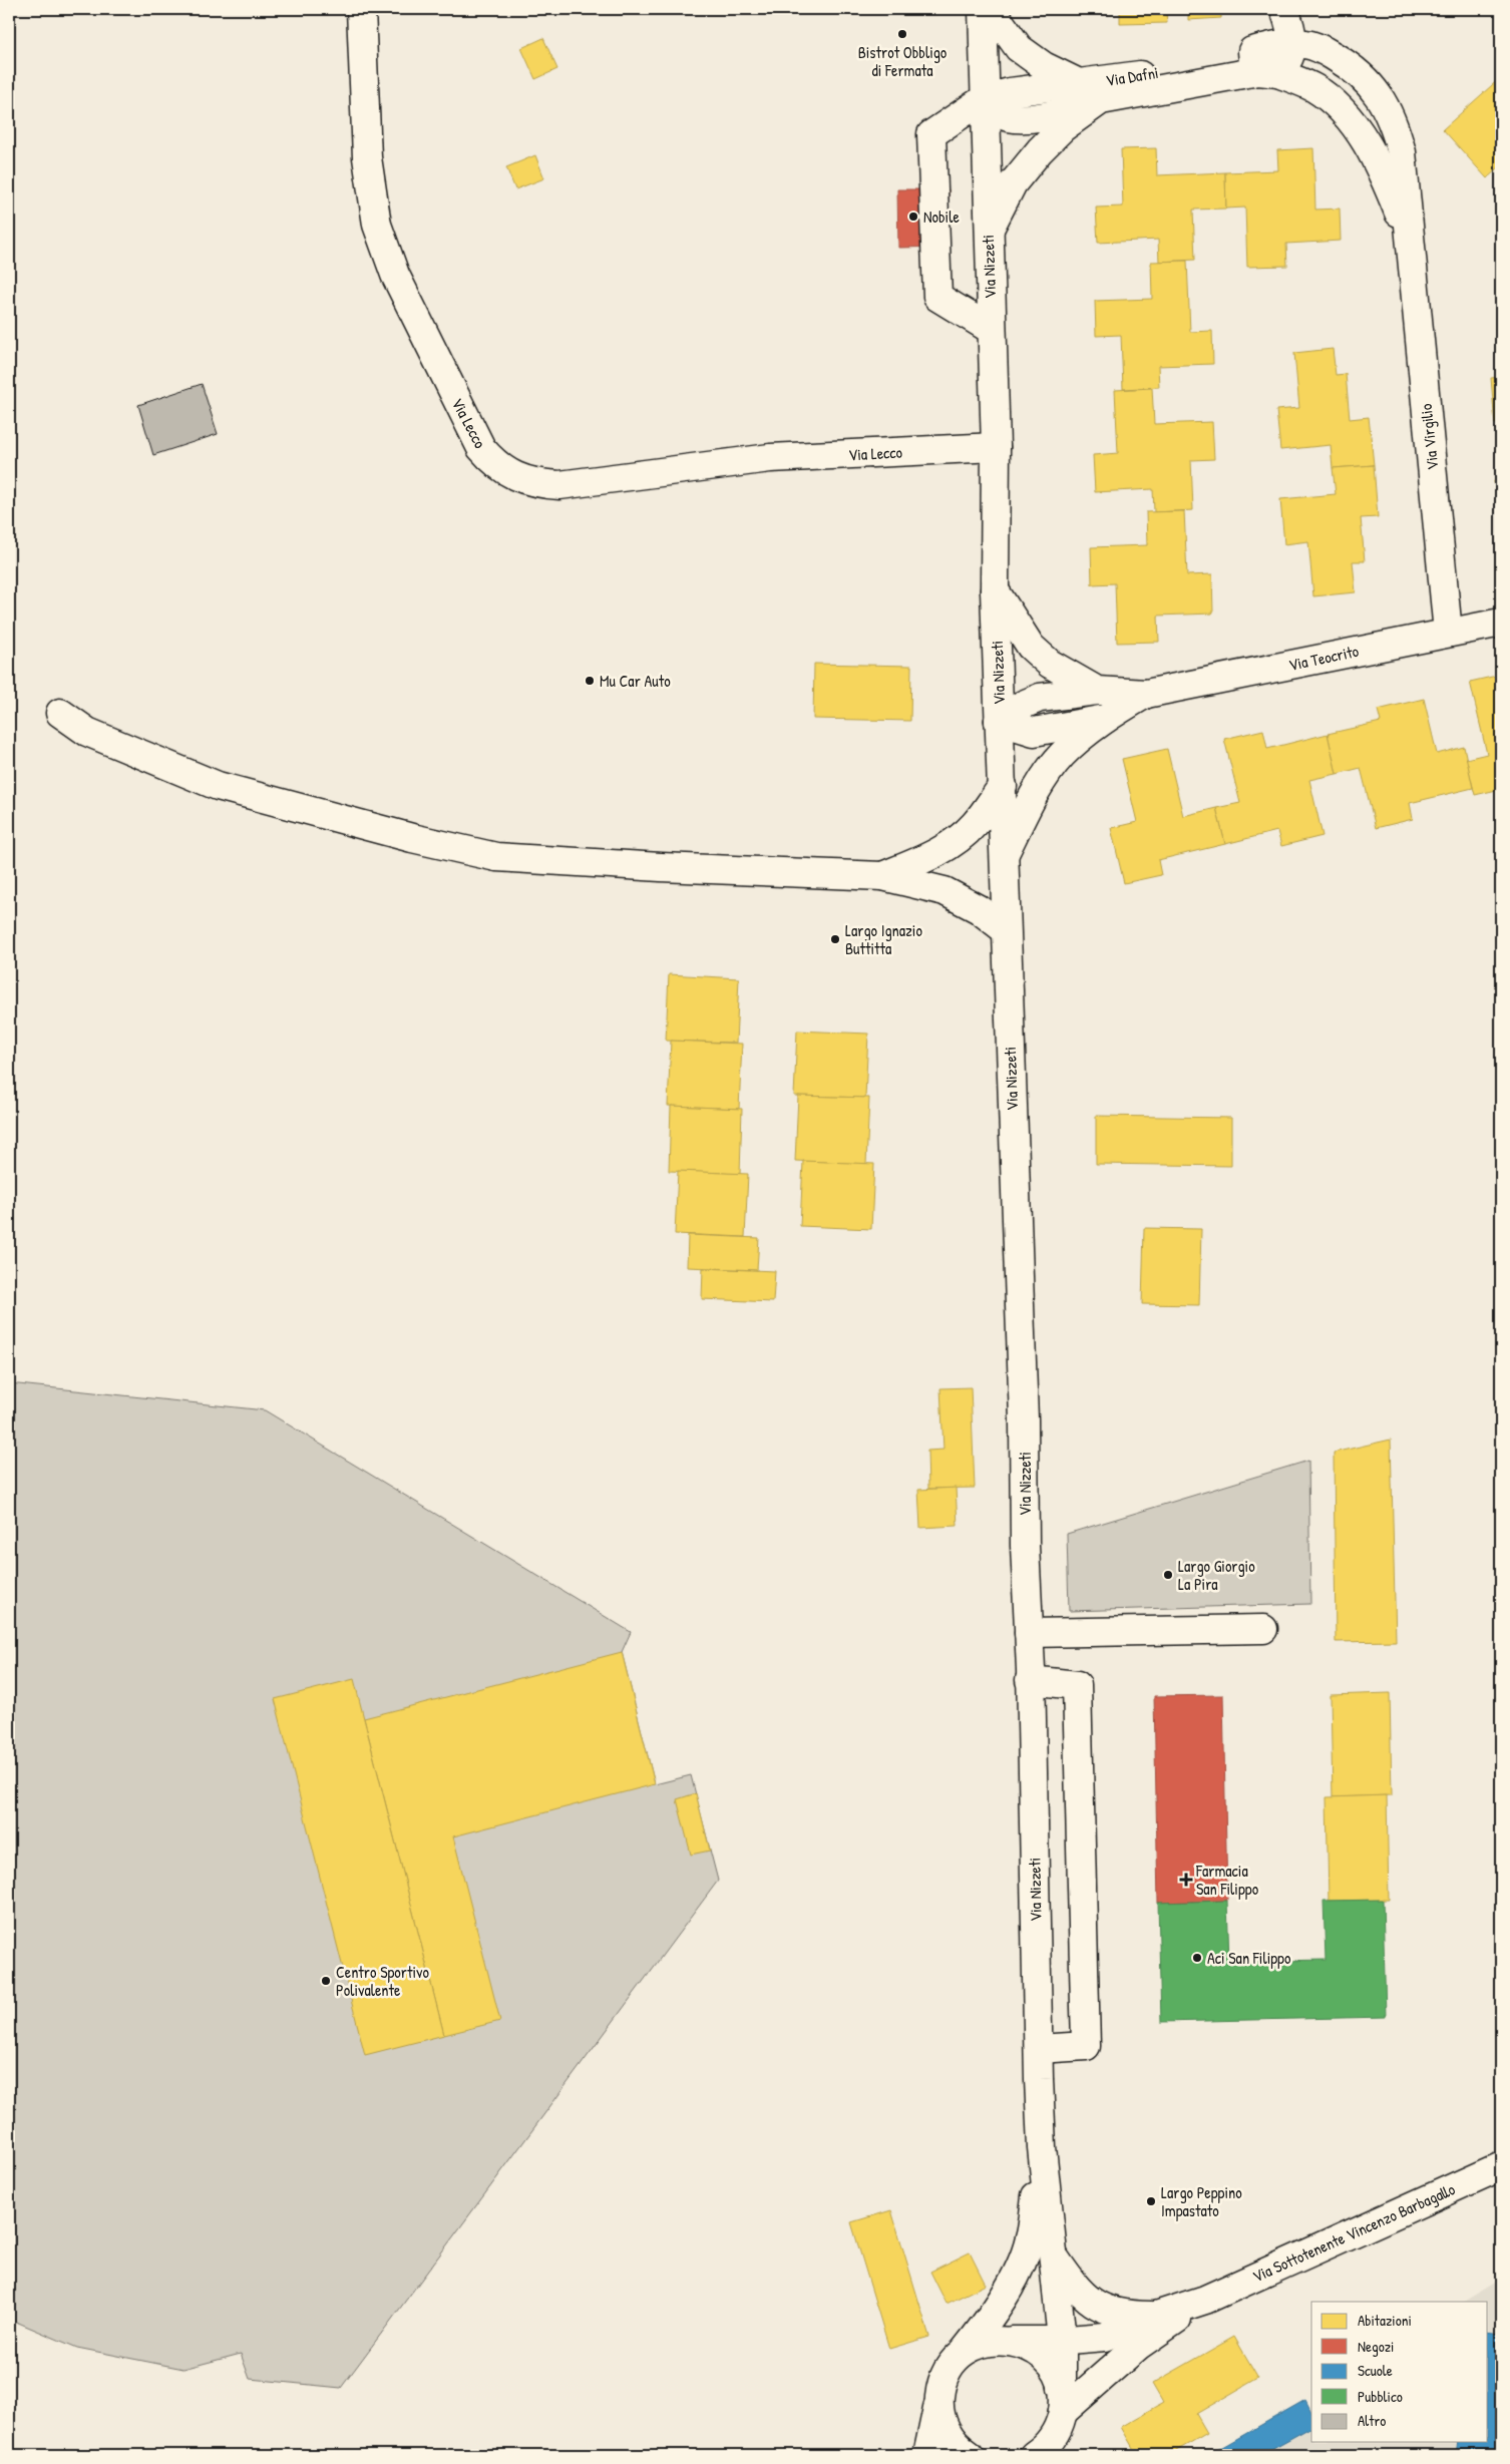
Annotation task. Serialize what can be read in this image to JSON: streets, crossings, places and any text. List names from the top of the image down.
{
  "streets": {
    "street": [
      "Via Dafni",
      "Via Nizzeti",
      "Via Lecco",
      "Via Virgilio",
      "Via Teocrito",
      "Via Sottotenente Vincenzo Barbagallo"
    ]
  },
  "crossings": [
    ["Via Dafni", "Via Nizzeti"],
    ["Via Nizzeti", "Via Lecco"],
    ["Via Virgilio", "Via Teocrito"]
  ],
  "places": {
    "other": [
      "Bistrot Obbligo di Fermata",
      "Nobile",
      "Mu Car Auto",
      "Largo Ignazio Buttitta",
      "Largo Giorgio La Pira",
      "Aci San Filippo",
      "Centro Sportivo Polivalente",
      "Largo Peppino Impastato"
    ],
    "health": ["Farmacia San Filippo"]
  },
  "legend": [
    "Abitazioni",
    "Negozi",
    "Scuole",
    "Pubblico",
    "Altro"
  ]
}
